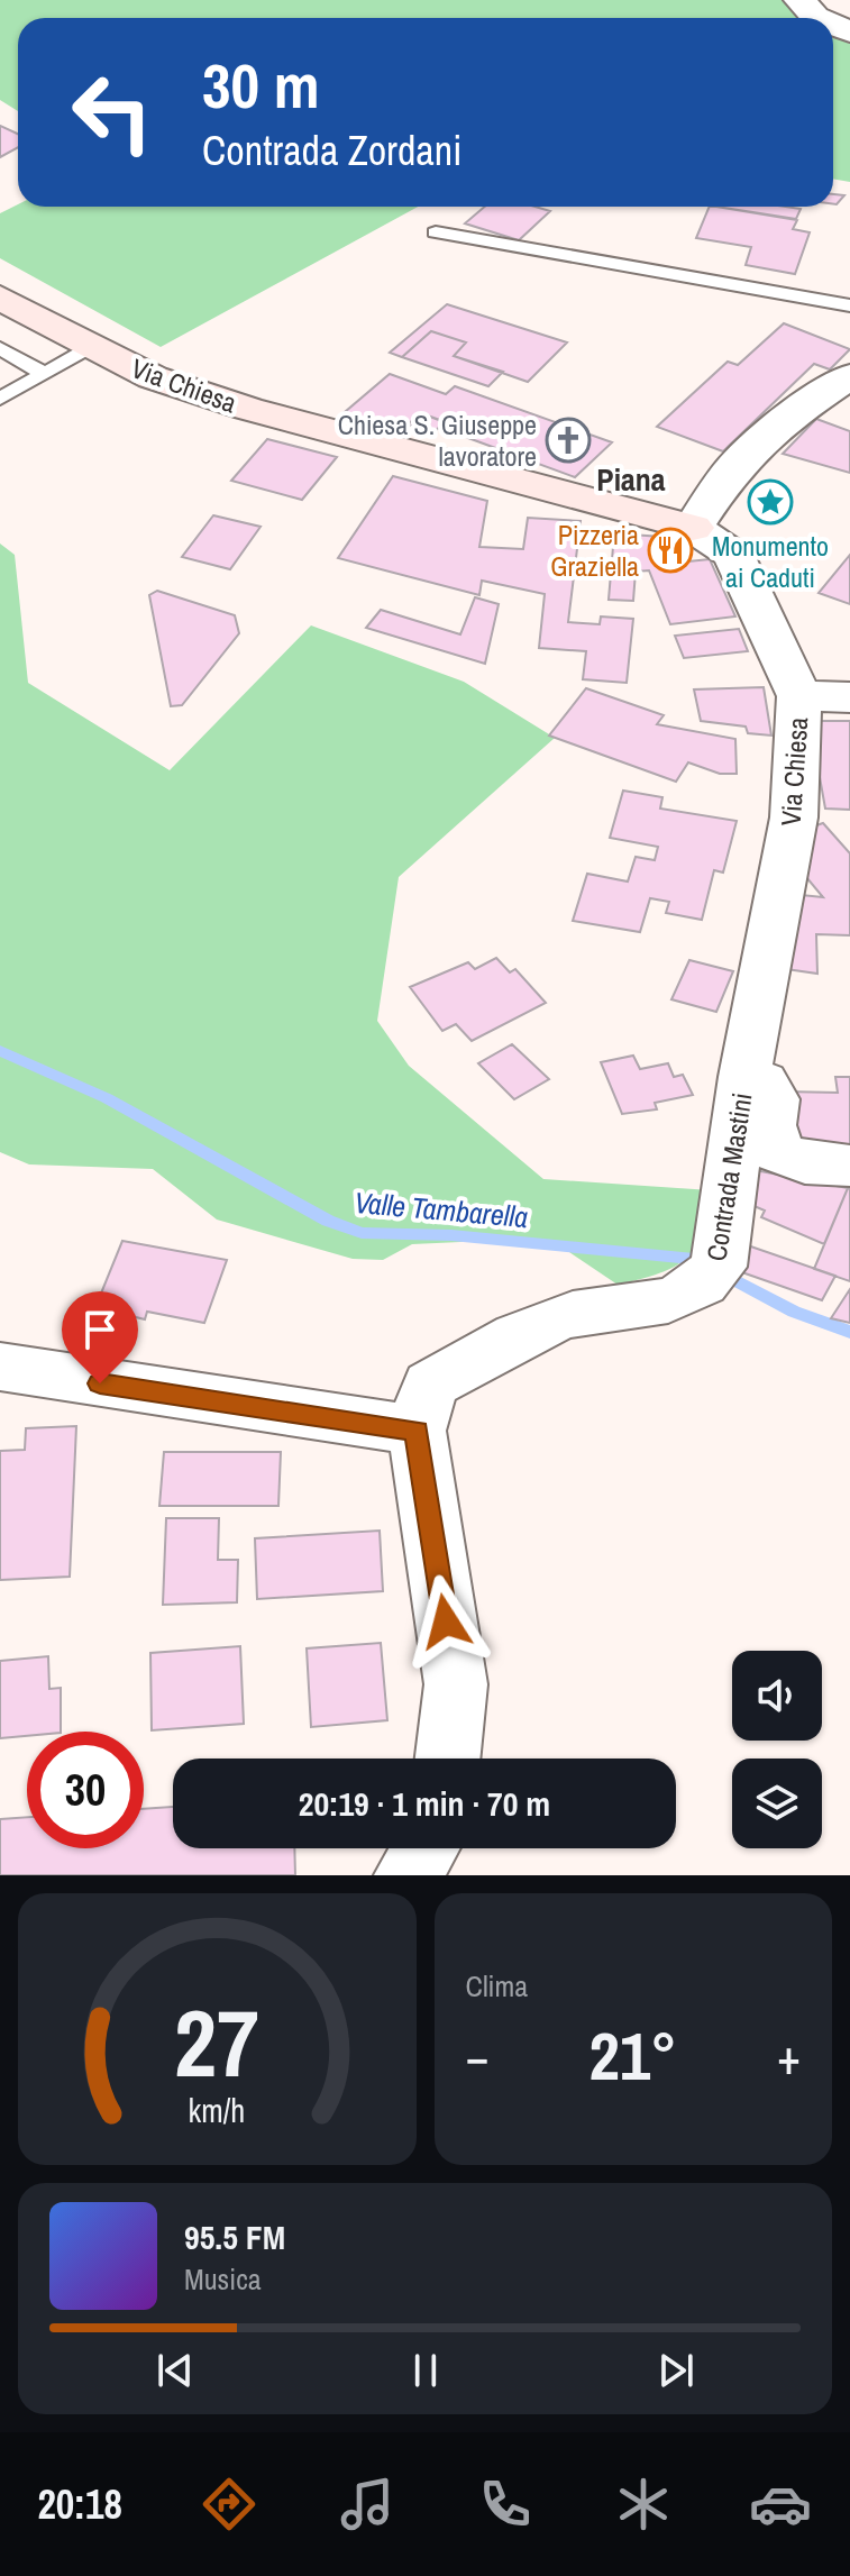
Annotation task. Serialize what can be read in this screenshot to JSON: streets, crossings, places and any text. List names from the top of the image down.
{
  "streets": {
    "street": ["Via Chiesa", "Contrada Mastini"]
  },
  "crossings": [
    ["Via Chiesa", "Contrada Mastini"]
  ],
  "districts": ["Piana"],
  "water": ["Valle Tambarella"],
  "places": {
    "church": ["Chiesa S. Giuseppe lavoratore"],
    "place": ["Monumento ai Caduti"],
    "restaurant": ["Pizzeria Graziella"]
  },
  "page": {
    "turn": ["30 m", "Contrada Zordani"],
    "limit": "30",
    "trip": "20:19 · 1 min · 70 m",
    "tile": "Clima",
    "heat": ["−", "21°", "+"],
    "song": ["95.5 FM", "Musica"],
    "tabs": "20:18",
    "gauge": ["27", "km/h"]
  }
}
